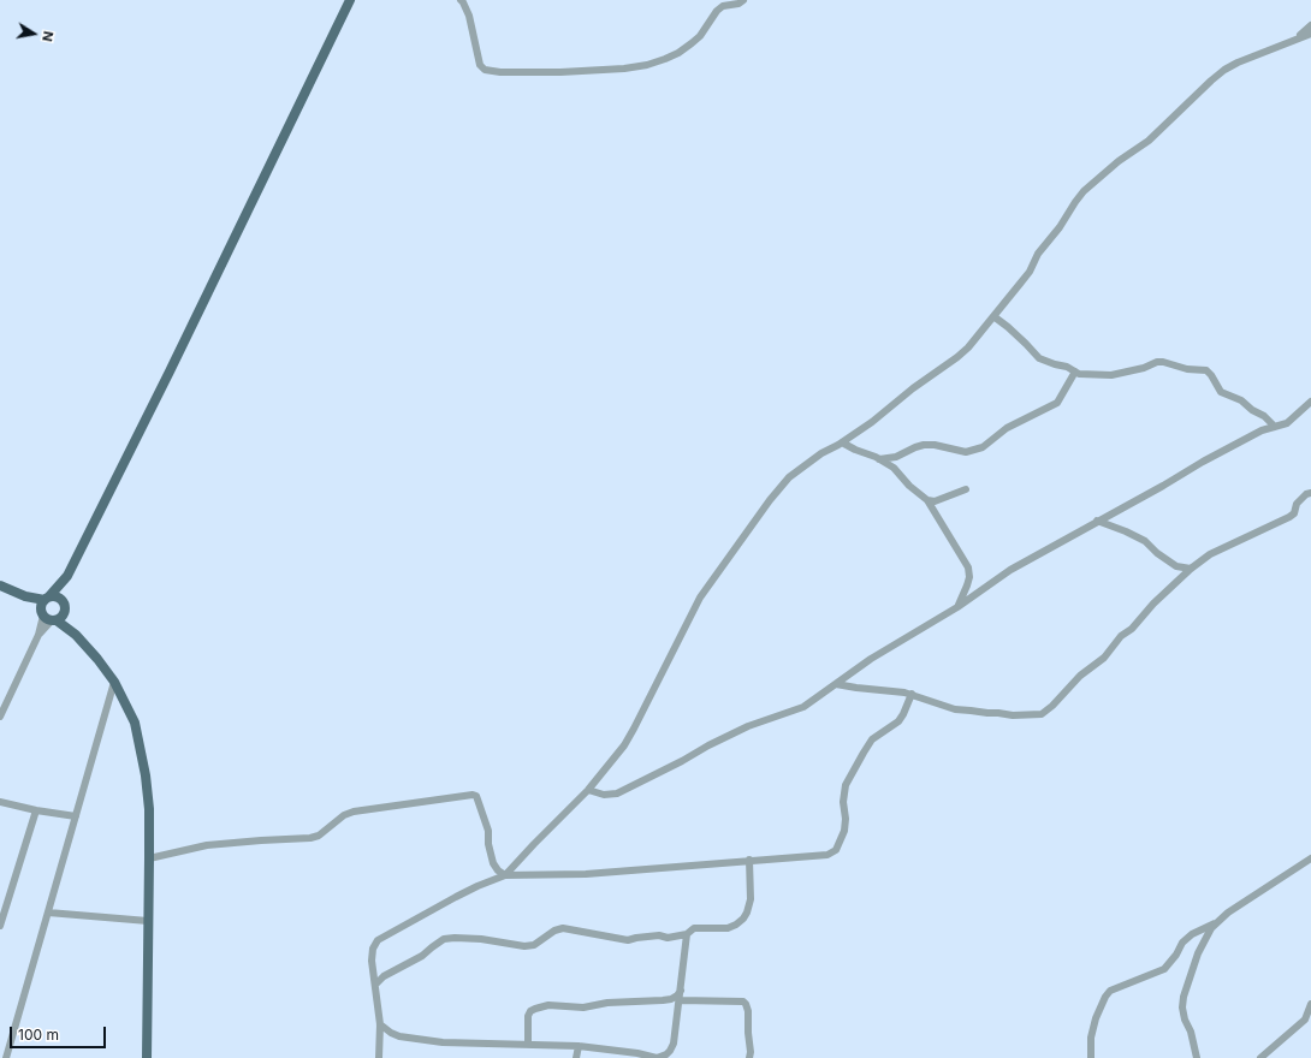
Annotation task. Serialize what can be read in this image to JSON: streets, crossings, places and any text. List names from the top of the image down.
{
  "scale_bar": "100 m",
  "north": "right"
}
